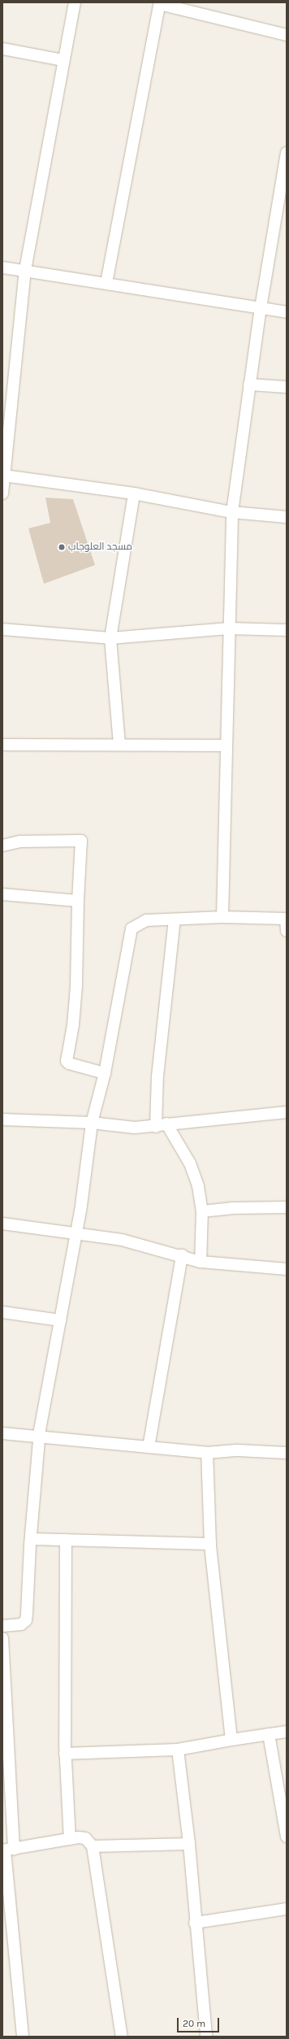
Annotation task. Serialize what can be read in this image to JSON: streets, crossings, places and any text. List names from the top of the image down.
{
  "places": ["مسجد العلوجاب"],
  "scale_bar": "20 m"
}
